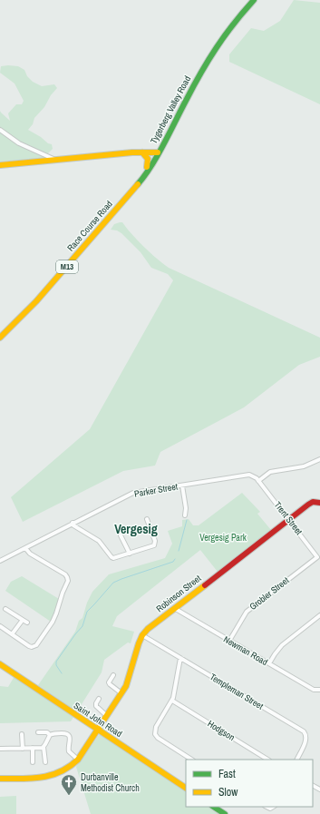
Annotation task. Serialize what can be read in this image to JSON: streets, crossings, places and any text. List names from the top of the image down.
{
  "streets": {
    "main road": [
      "Tygerberg Valley Road",
      "Race Course Road",
      "M13",
      "Robinson Street",
      "Saint John Road"
    ],
    "street": [
      "Parker Street",
      "Trent Street",
      "Grobler Street",
      "Newman Road",
      "Templeman Street",
      "Hodgson"
    ]
  },
  "crossings": [
    ["Tygerberg Valley Road", "Race Course Road"],
    ["Parker Street", "Trent Street"],
    ["Trent Street", "Robinson Street"],
    ["Trent Street", "Grobler Street"],
    ["Robinson Street", "Newman Road"],
    ["Robinson Street", "Templeman Street"],
    ["Robinson Street", "Saint John Road"],
    ["Grobler Street", "Newman Road"]
  ],
  "districts": ["Vergesig"],
  "parks": ["Vergesig Park"],
  "places": {
    "church": ["Durbanville Methodist Church"]
  },
  "legend": ["Fast", "Slow"]
}
